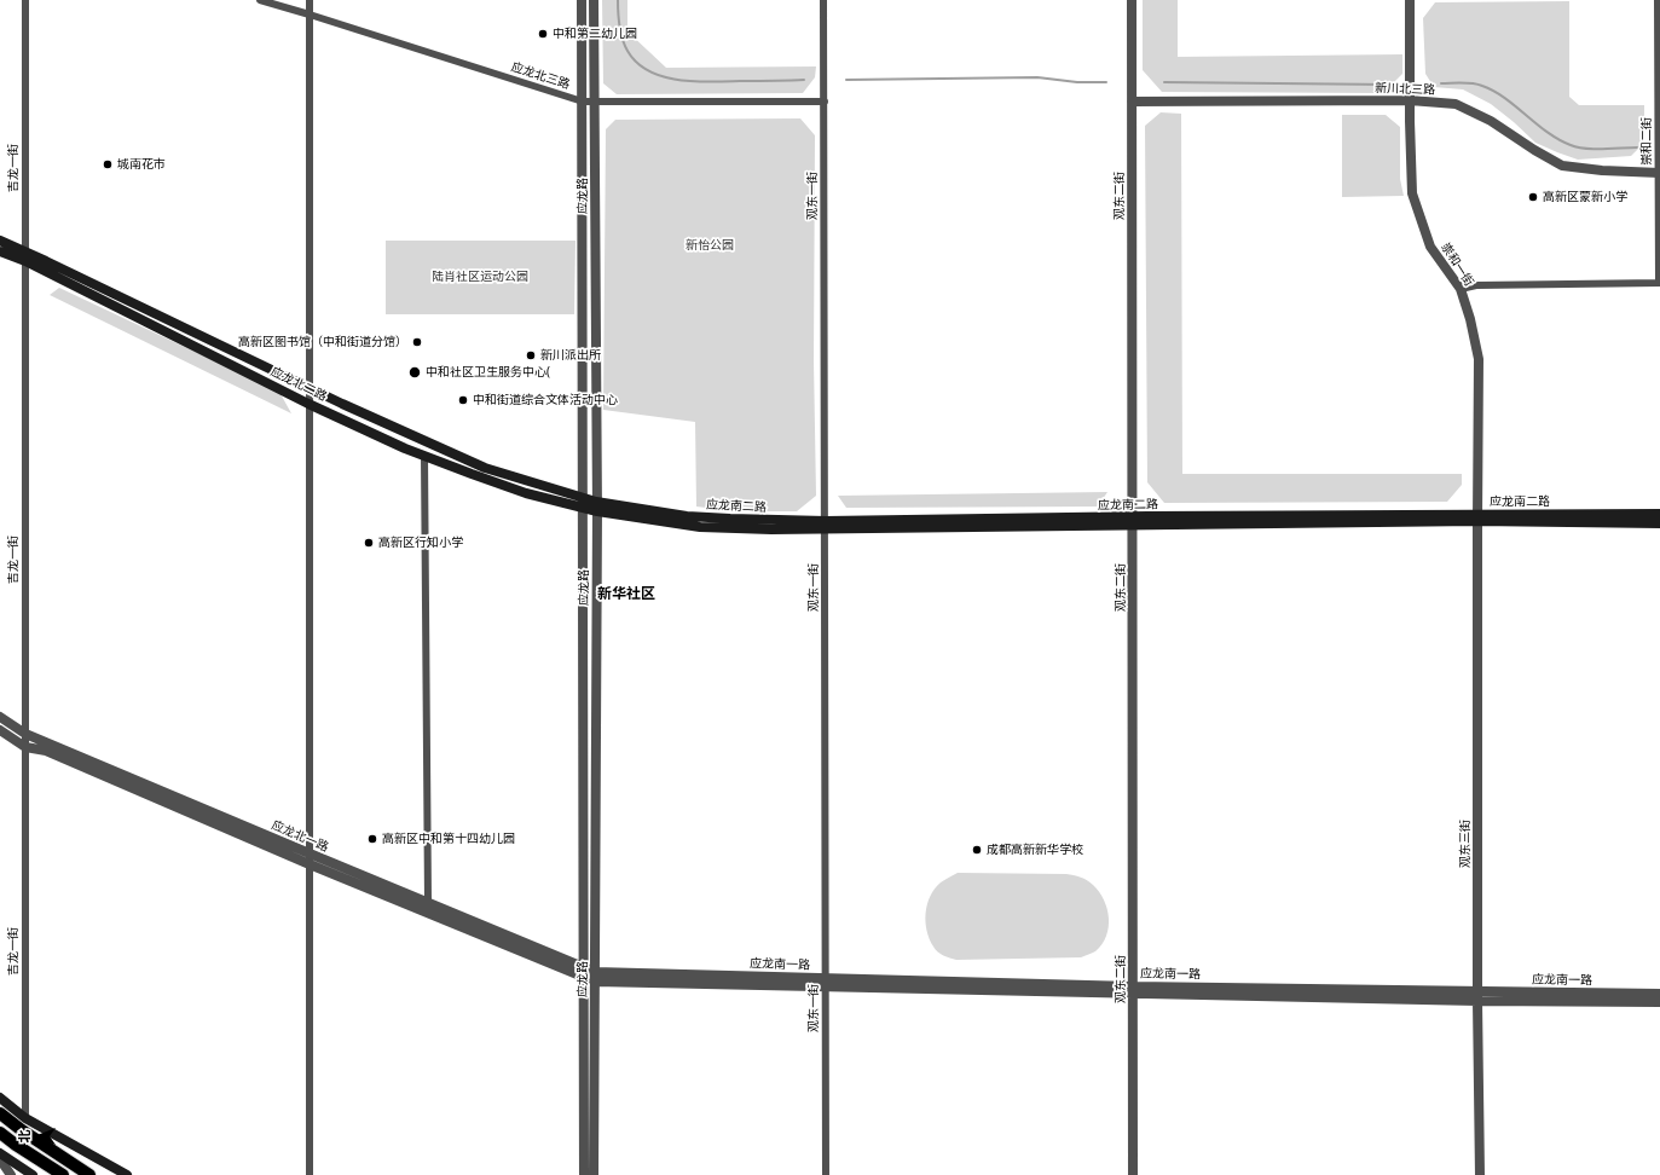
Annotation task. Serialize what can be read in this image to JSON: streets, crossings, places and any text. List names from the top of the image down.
{
  "streets": {
    "main road": ["应龙北二路", "应龙南二路"],
    "street": [
      "应龙北三路",
      "新川北三路",
      "崇和二街",
      "吉龙一街",
      "应龙路",
      "观东一街",
      "观东二街",
      "崇和一街",
      "应龙北一路",
      "观东三街",
      "应龙南一路"
    ]
  },
  "crossings": [
    ["应龙北三路", "应龙路"],
    ["应龙北三路", "观东一街"],
    ["新川北三路", "崇和二街"],
    ["新川北三路", "观东二街"],
    ["新川北三路", "崇和一街"],
    ["吉龙一街", "应龙北二路"],
    ["吉龙一街", "应龙北一路"],
    ["应龙路", "应龙北二路"],
    ["应龙路", "应龙南二路"],
    ["应龙路", "应龙北一路"],
    ["应龙路", "应龙南一路"],
    ["观东一街", "应龙南二路"],
    ["观东一街", "应龙南一路"],
    ["观东二街", "应龙南二路"],
    ["观东二街", "应龙南一路"],
    ["崇和一街", "应龙南二路"],
    ["崇和一街", "观东三街"],
    ["应龙北二路", "应龙南二路"],
    ["应龙南二路", "观东三街"],
    ["应龙北一路", "应龙南一路"],
    ["观东三街", "应龙南一路"]
  ],
  "districts": ["新华社区"],
  "parks": ["新怡公园", "陆肖社区运动公园"],
  "places": [
    "中和第二幼儿园",
    "城南花市",
    "高新区蒙新小学",
    "高新区图书馆（中和街道分馆）",
    "新川派出所",
    "中和社区卫生服务中心(",
    "中和街道综合文体活动中心",
    "高新区行知小学",
    "高新区中和第十四幼儿园",
    "成都高新新华学校"
  ],
  "north": "left"
}
